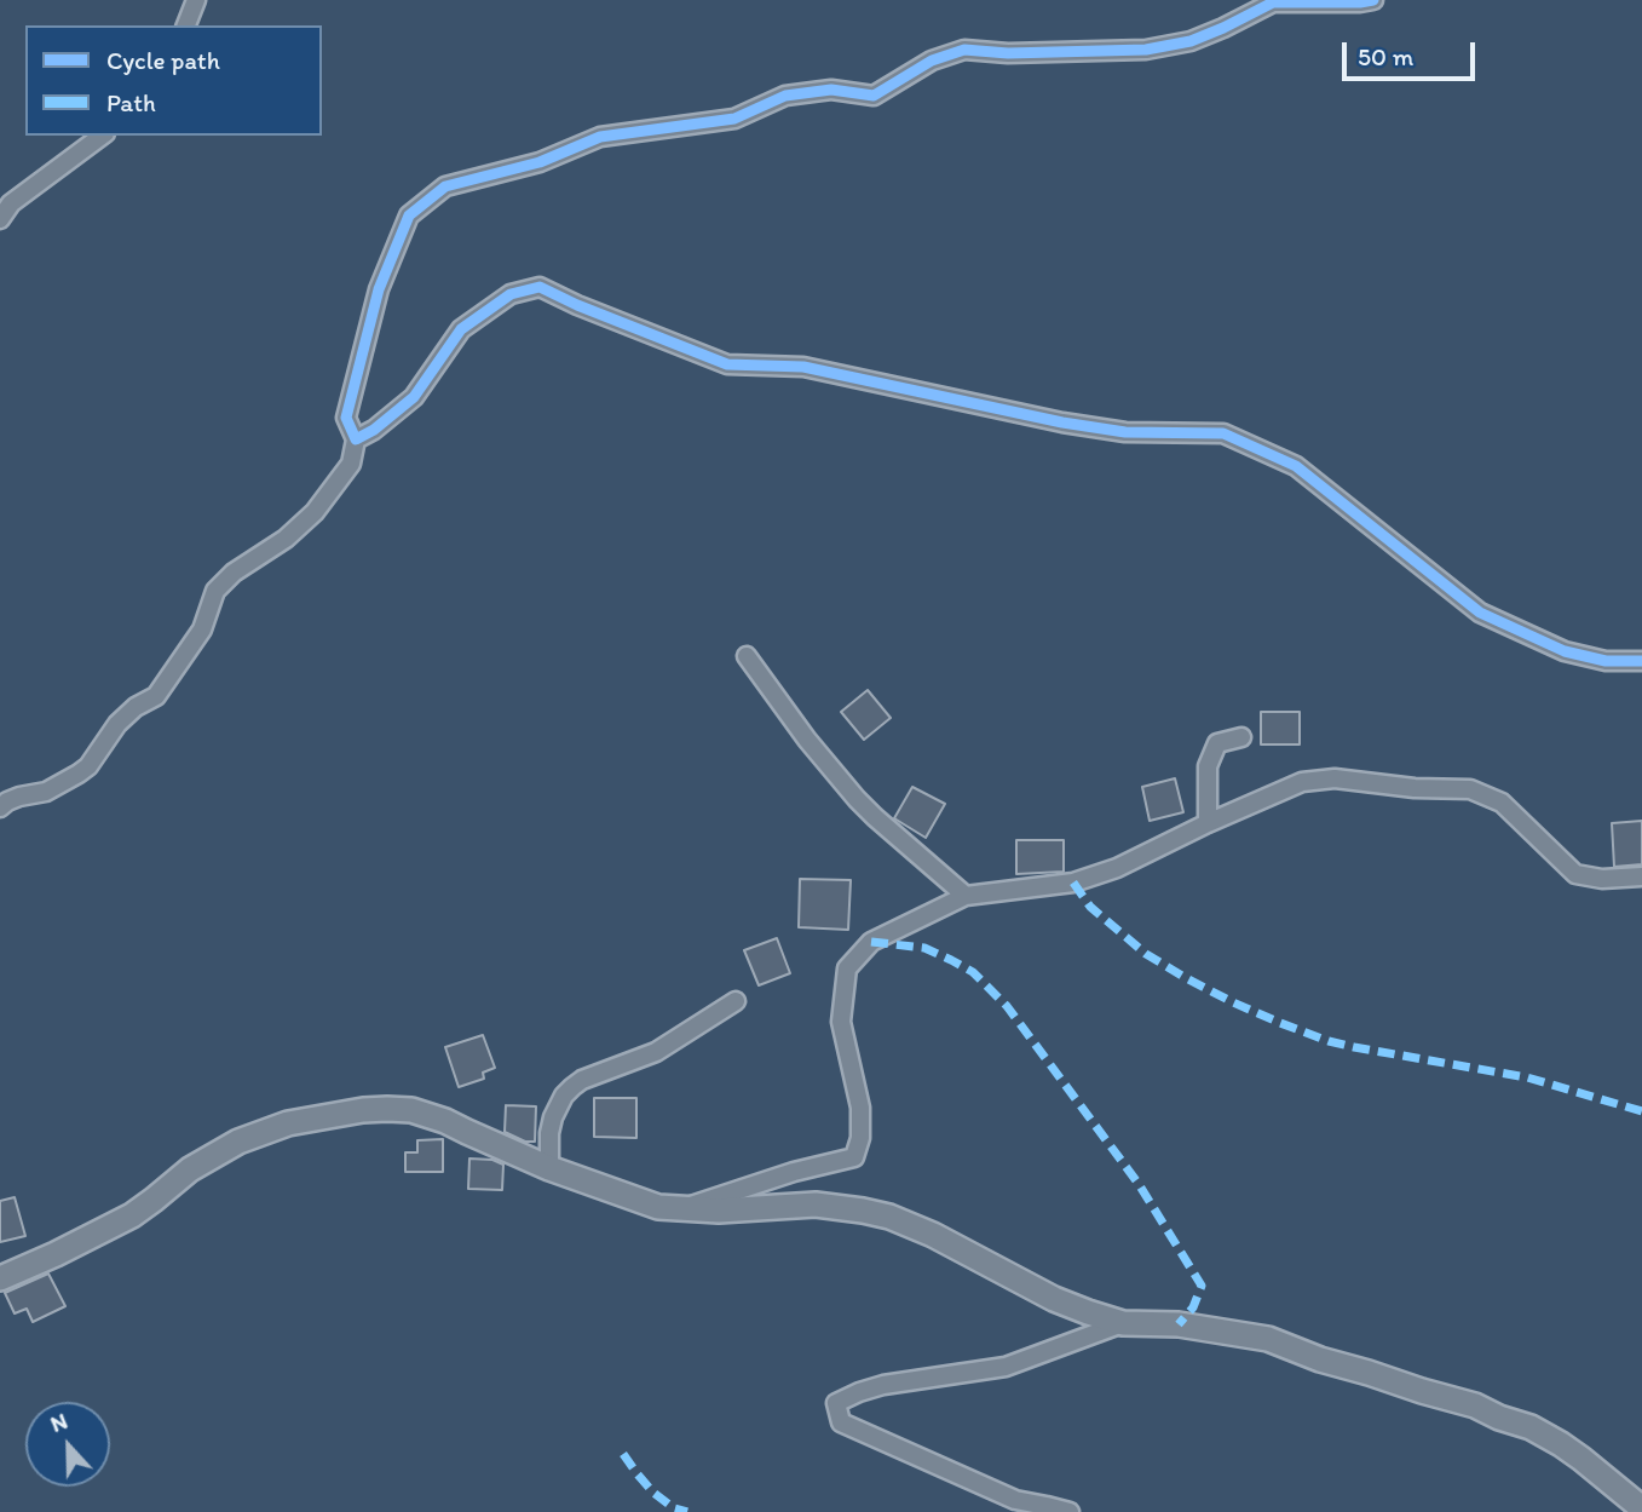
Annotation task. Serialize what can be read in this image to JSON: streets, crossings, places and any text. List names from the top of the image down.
{
  "legend": ["Cycle path", "Path"],
  "scale_bar": "50 m",
  "north": "top"
}
